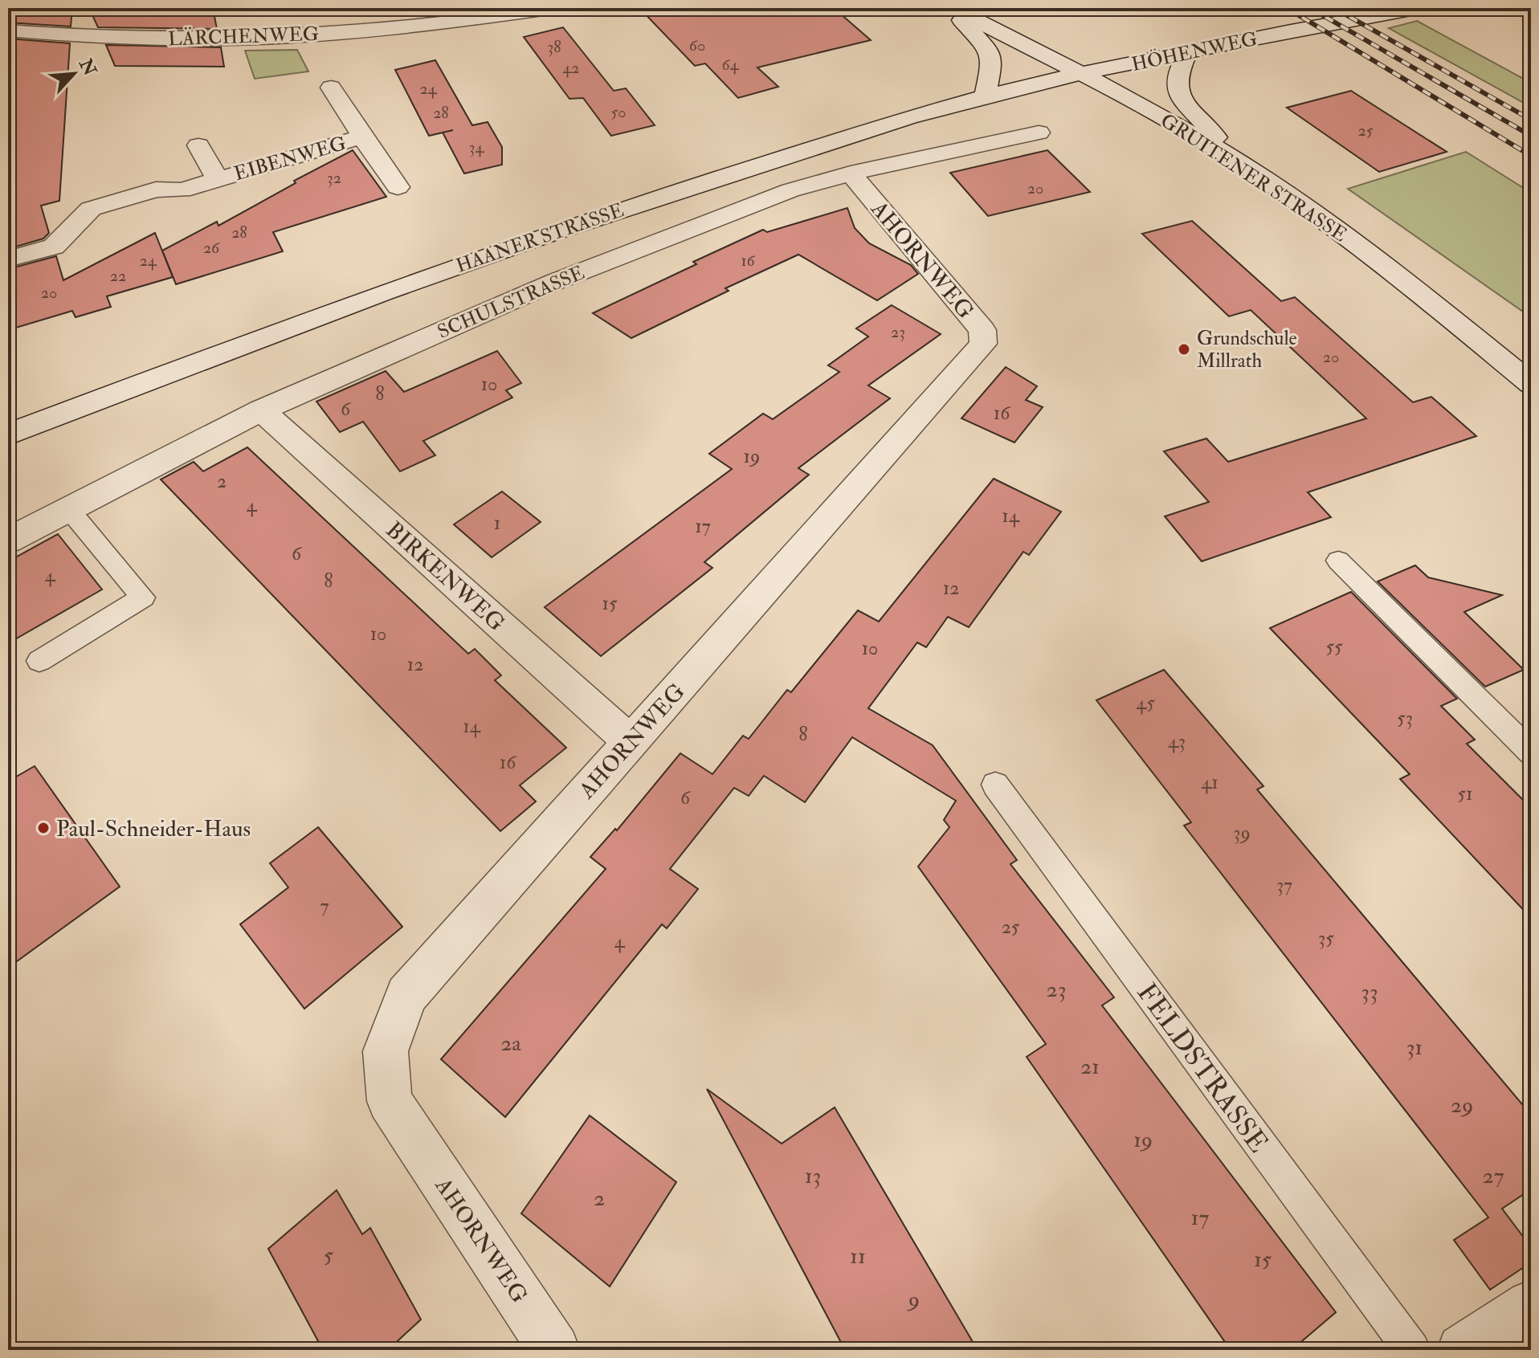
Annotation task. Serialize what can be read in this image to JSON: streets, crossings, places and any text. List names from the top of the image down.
{
  "streets": {
    "street": [
      "LÄRCHENWEG",
      "HÖHENWEG",
      "EIBENWEG",
      "GRUITENER STRASSE",
      "HAANER STRASSE",
      "AHORNWEG",
      "SCHULSTRASSE",
      "BIRKENWEG"
    ],
    "lane": ["FELDSTRASSE"]
  },
  "crossings": [
    ["HÖHENWEG", "GRUITENER STRASSE"],
    ["HÖHENWEG", "HAANER STRASSE"],
    ["GRUITENER STRASSE", "HAANER STRASSE"],
    ["AHORNWEG", "SCHULSTRASSE"],
    ["AHORNWEG", "BIRKENWEG"],
    ["SCHULSTRASSE", "BIRKENWEG"]
  ],
  "places": ["Grundschule Millrath", "Paul-Schneider-Haus"],
  "house_numbers": [
    "60",
    "38",
    "64",
    "42",
    "24",
    "50",
    "28",
    "25",
    "34",
    "32",
    "20",
    "28",
    "26",
    "24",
    "16",
    "22",
    "20",
    "23",
    "20",
    "10",
    "8",
    "6",
    "16",
    "19",
    "2",
    "4",
    "14",
    "1",
    "17",
    "6",
    "4",
    "8",
    "12",
    "15",
    "10",
    "55",
    "10",
    "12",
    "45",
    "53",
    "14",
    "8",
    "43",
    "16",
    "41",
    "51",
    "6",
    "39",
    "37",
    "7",
    "25",
    "35",
    "4",
    "23",
    "33",
    "2a",
    "31",
    "21",
    "29",
    "19",
    "13",
    "27",
    "2",
    "17",
    "5",
    "11",
    "15",
    "9"
  ],
  "north": "top right"
}
